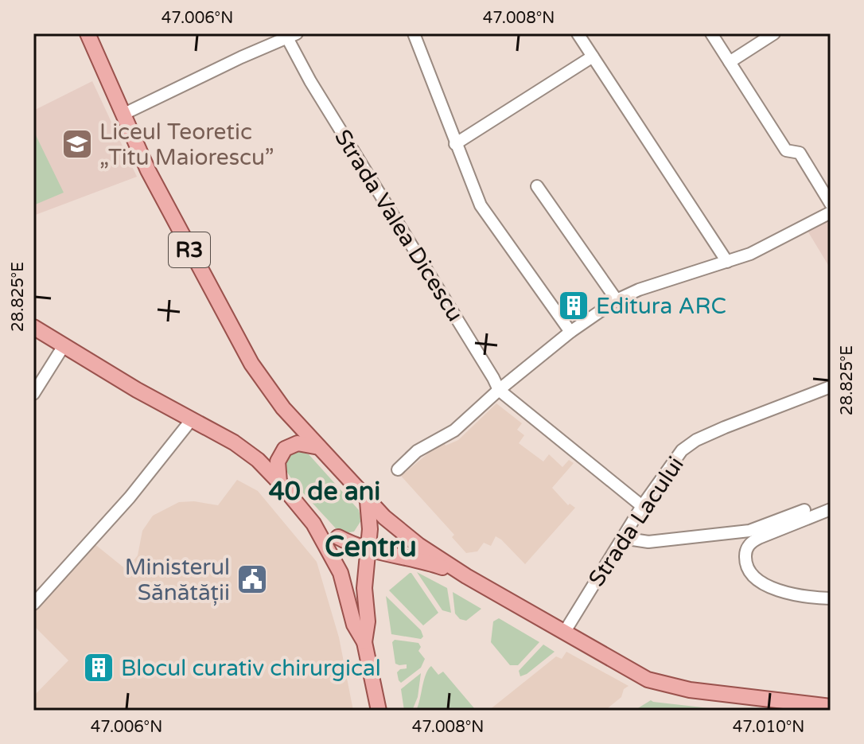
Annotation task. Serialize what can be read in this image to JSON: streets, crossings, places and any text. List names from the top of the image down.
{
  "streets": {
    "main road": ["R3"],
    "street": ["Strada Valea Dicescu", "Strada Lacului"]
  },
  "crossings": [
    ["Strada Valea Dicescu", "Strada Lacului"]
  ],
  "districts": ["40 de ani", "Centru"],
  "places": {
    "school or university": ["Liceul Teoretic „Titu Maiorescu”"],
    "building": ["Editura ARC", "Blocul curativ chirurgical"],
    "public building": ["Ministerul Sănătății"]
  },
  "coordinates": [
    "47.006°N",
    "47.008°N",
    "28.825°E",
    "47.010°N"
  ]
}
